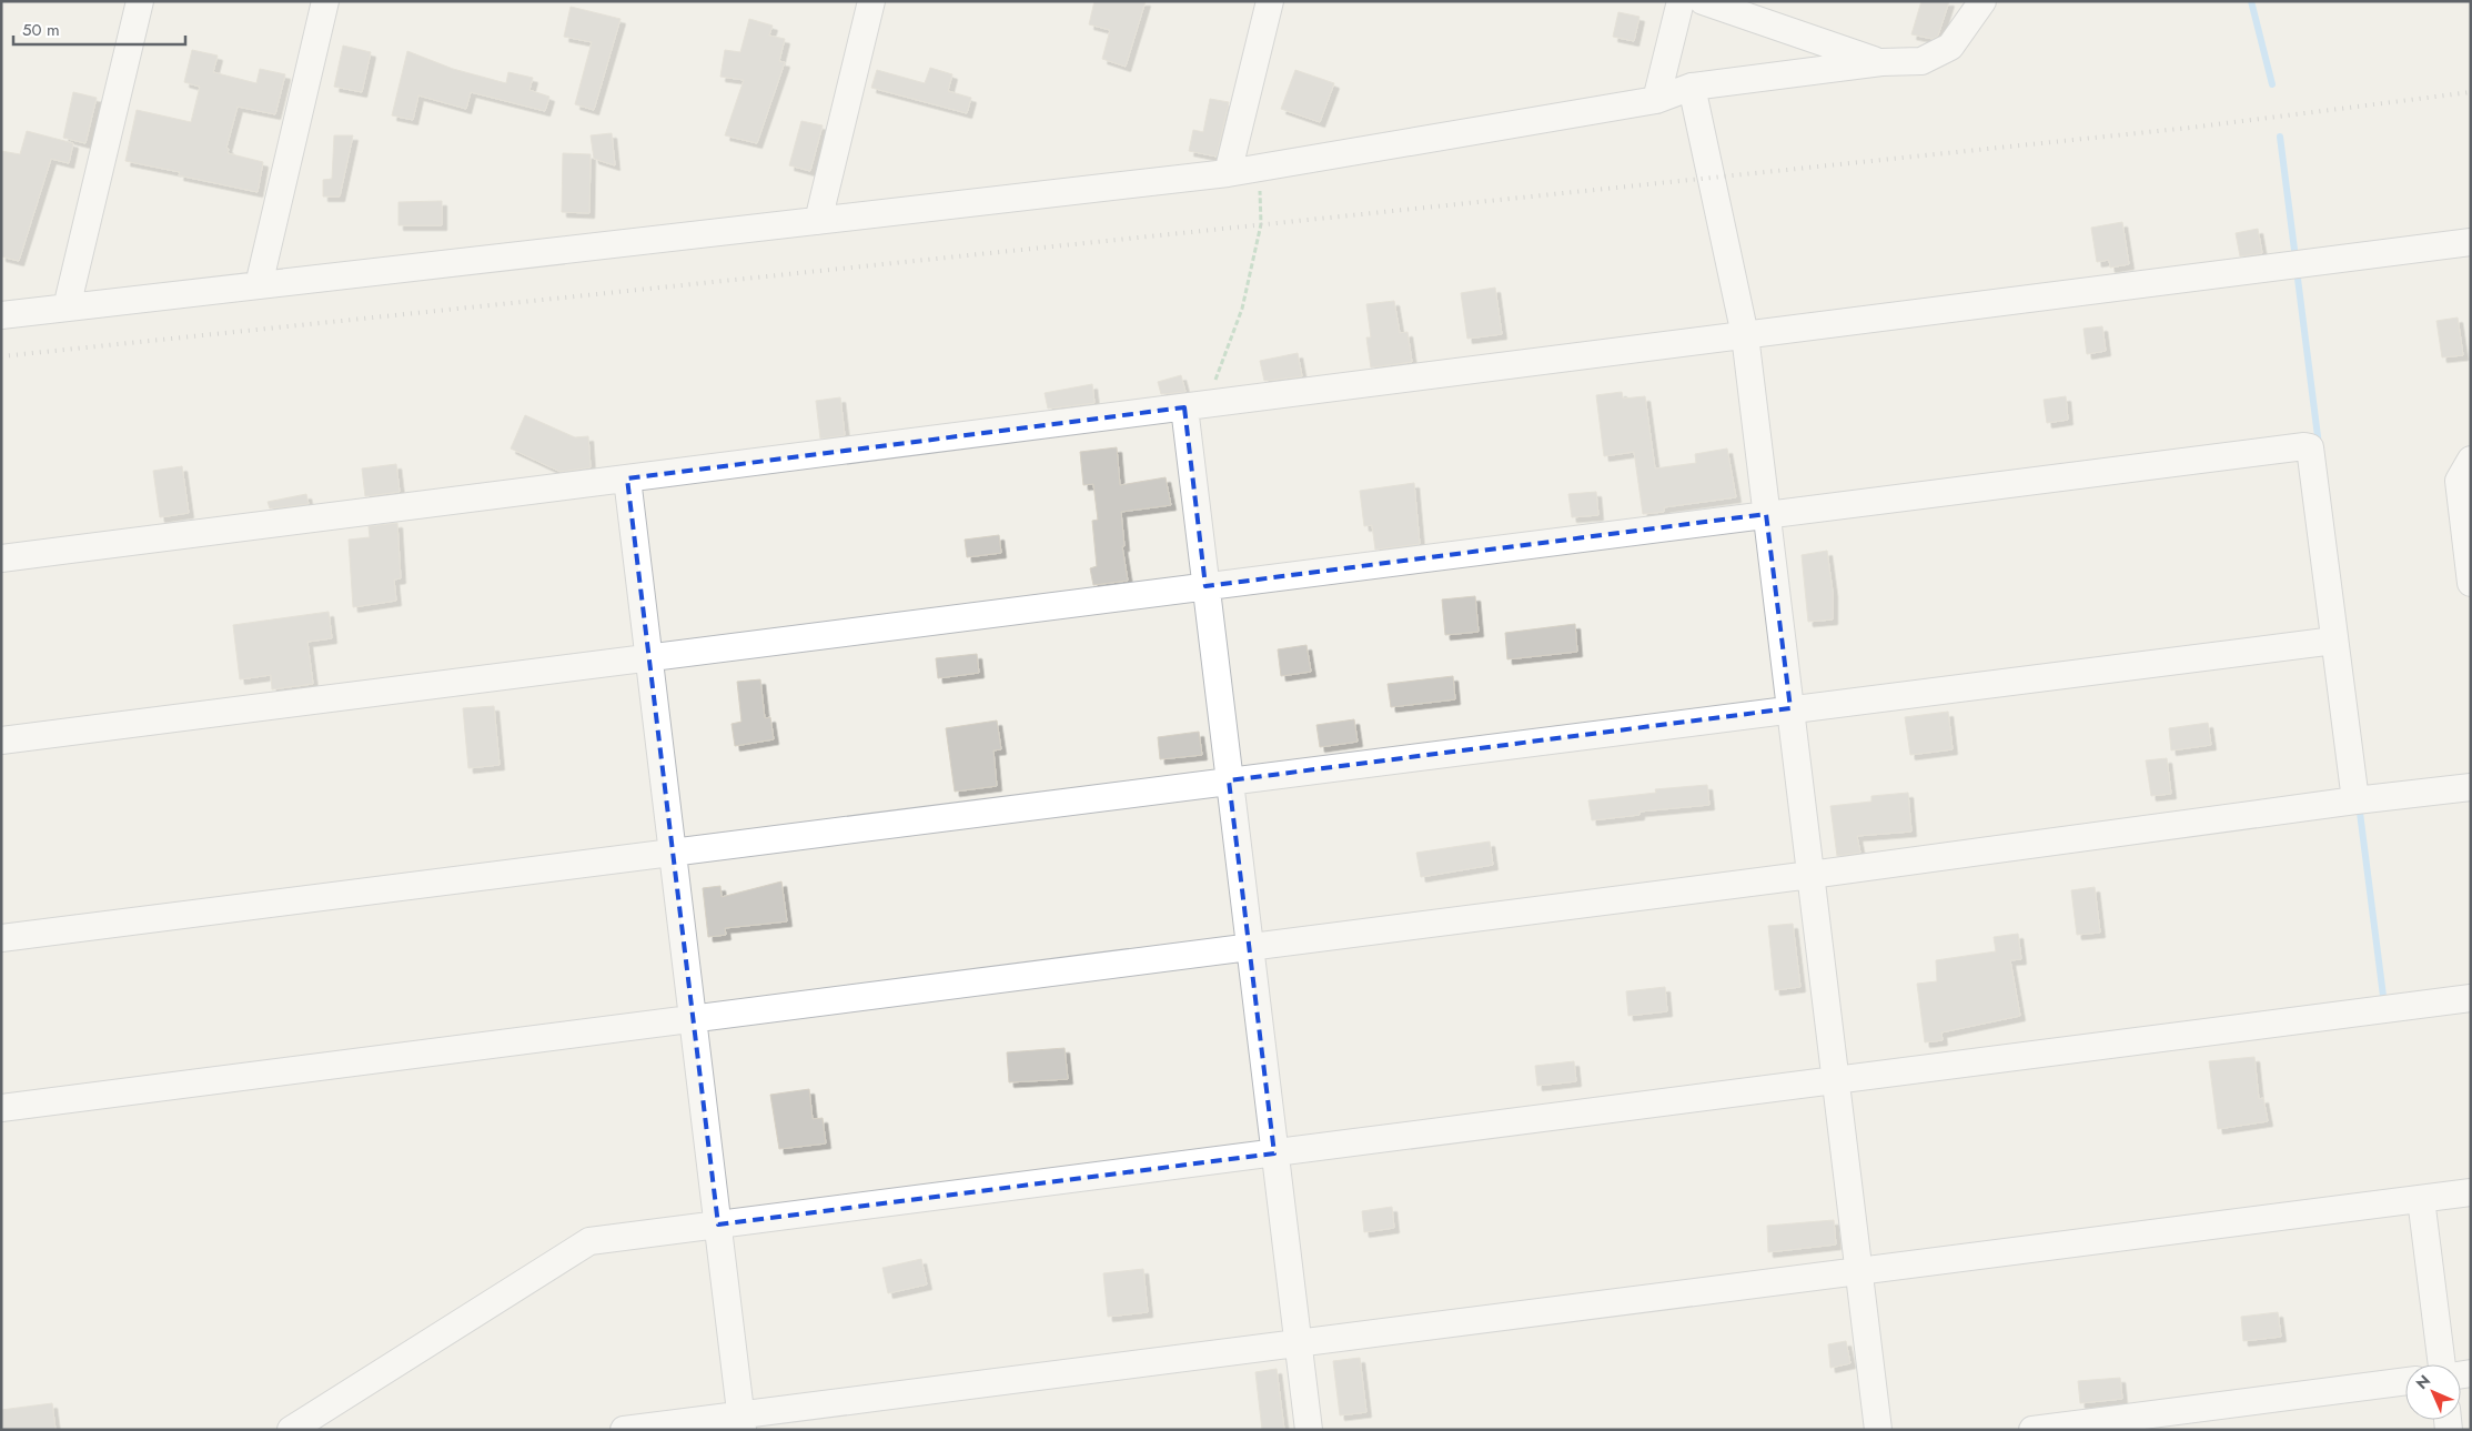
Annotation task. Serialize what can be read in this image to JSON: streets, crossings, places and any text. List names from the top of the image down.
{
  "scale_bar": "50 m",
  "north": "top left"
}
